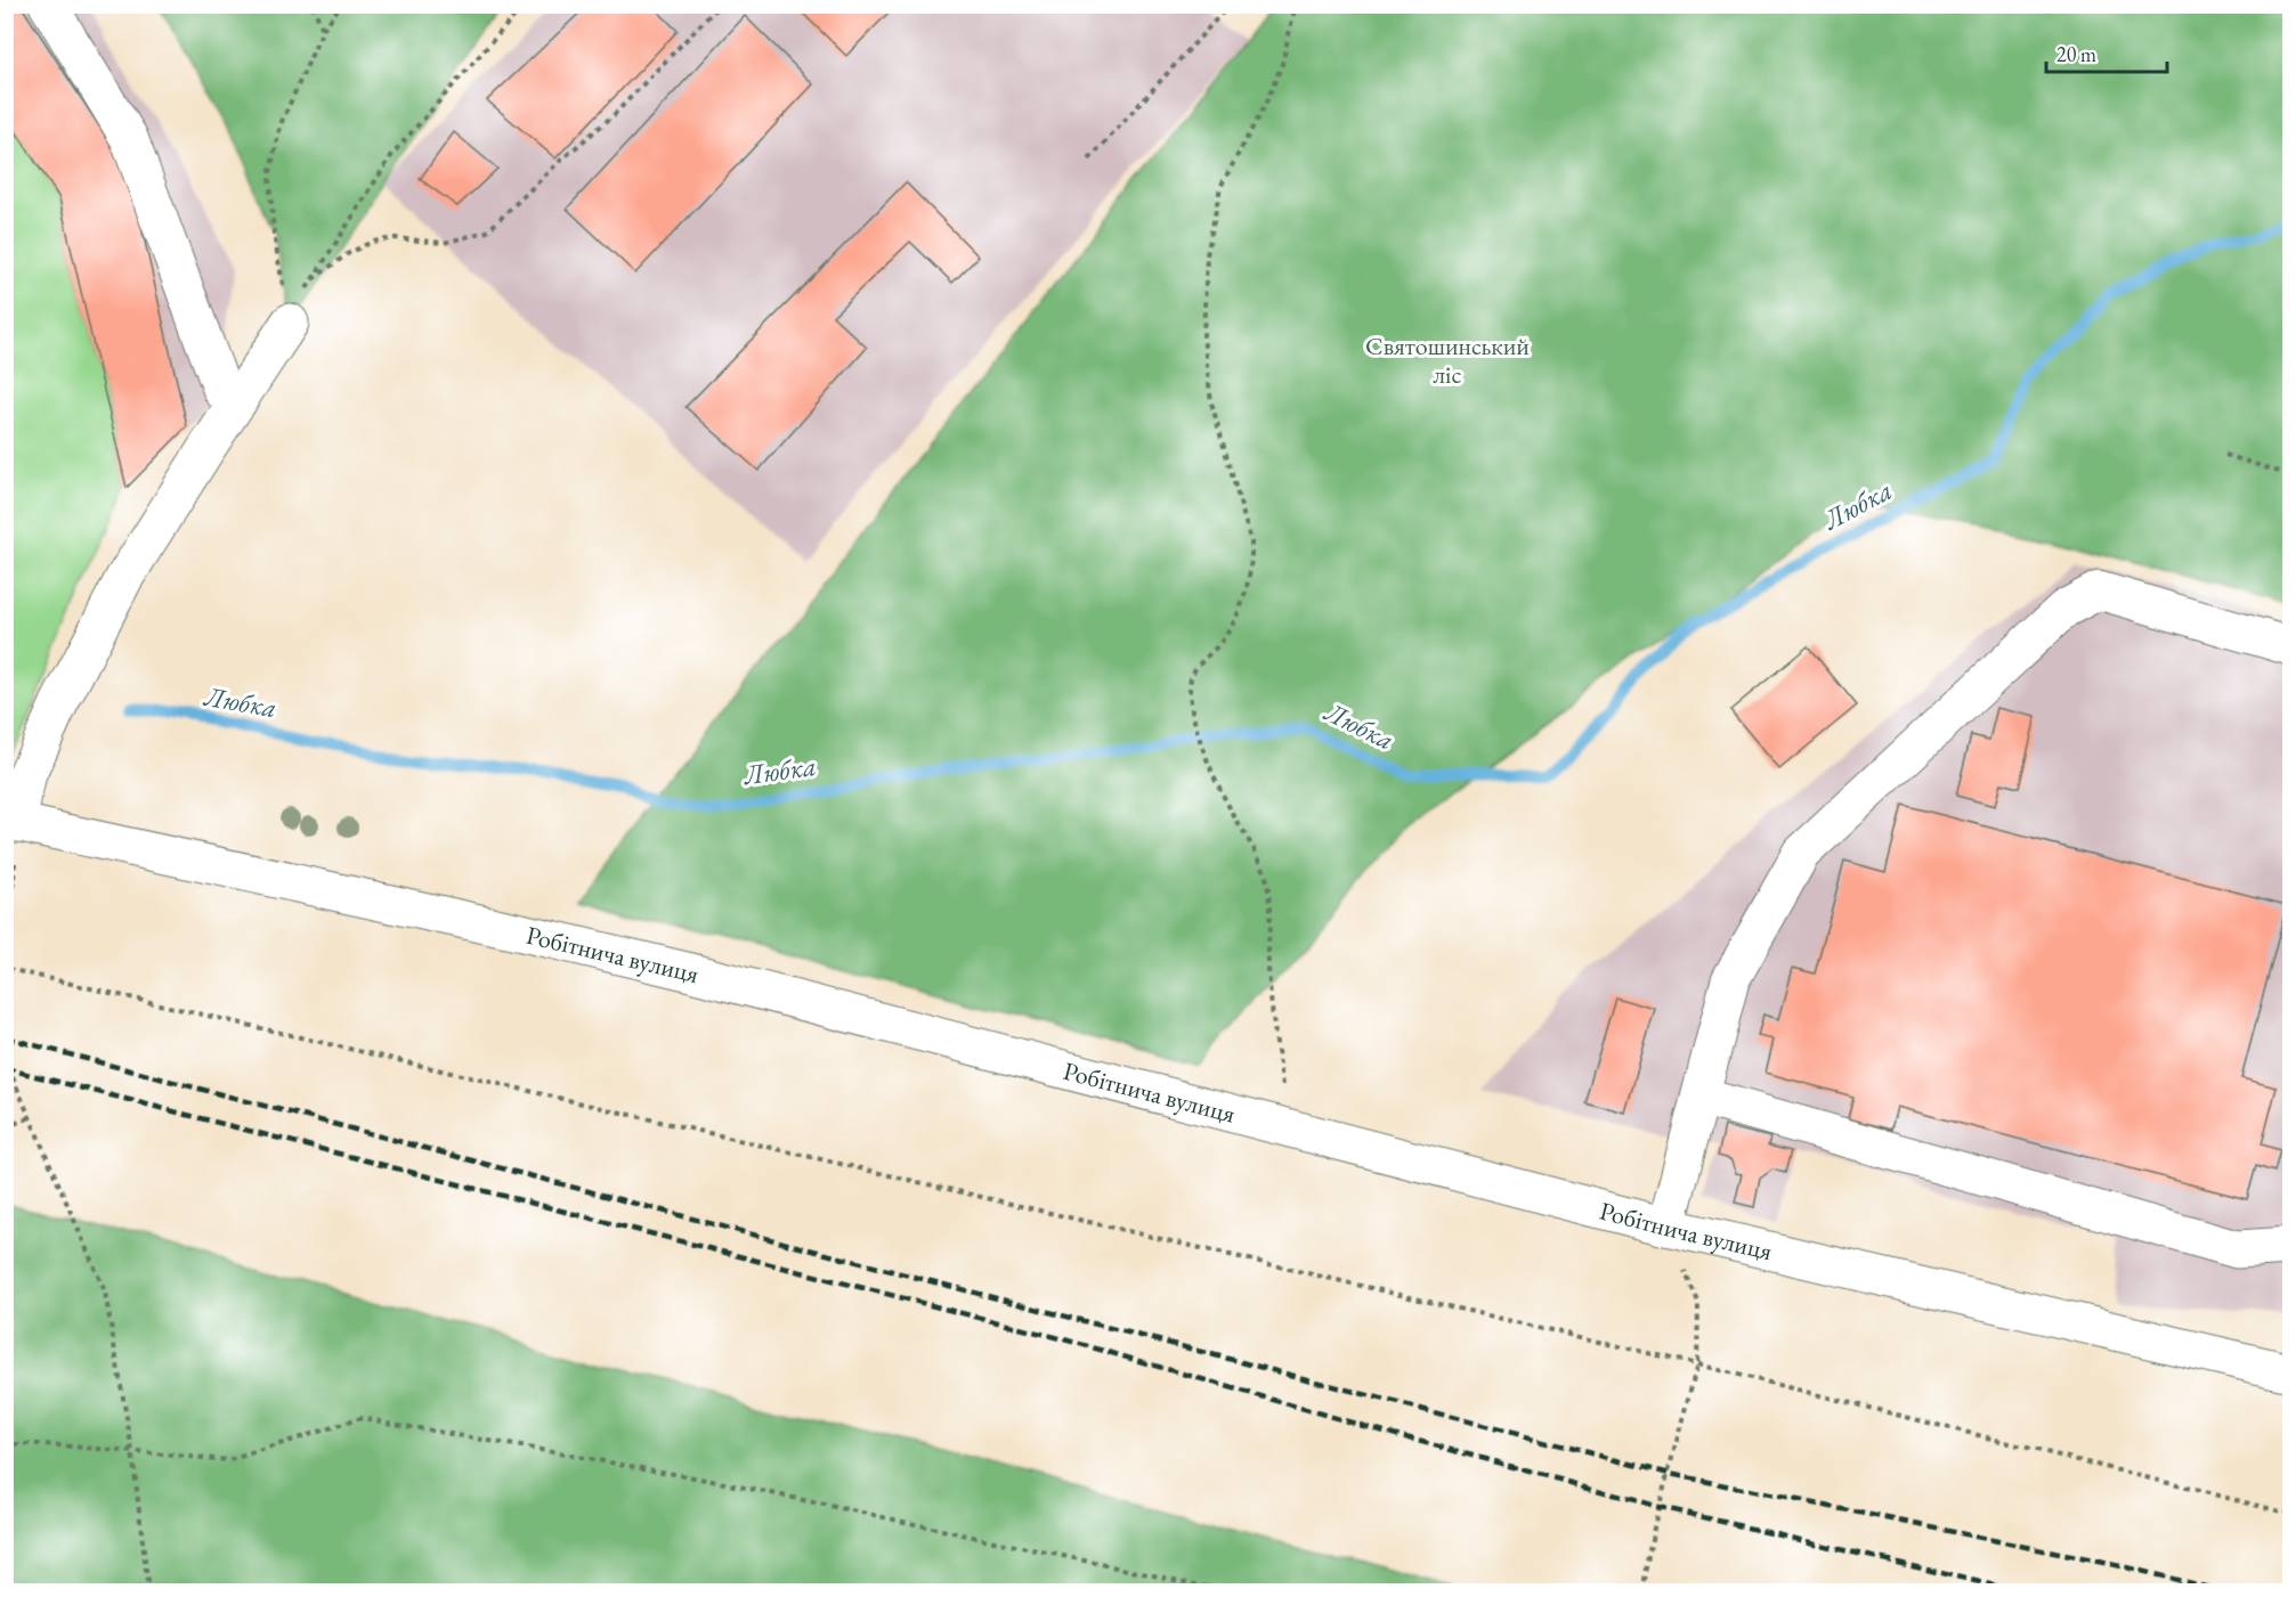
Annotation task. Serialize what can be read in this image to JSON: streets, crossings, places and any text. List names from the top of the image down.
{
  "streets": {
    "street": ["Робітнича вулиця"]
  },
  "water": ["Любка"],
  "parks": ["Святошинський ліс"],
  "scale_bar": "20 m"
}
